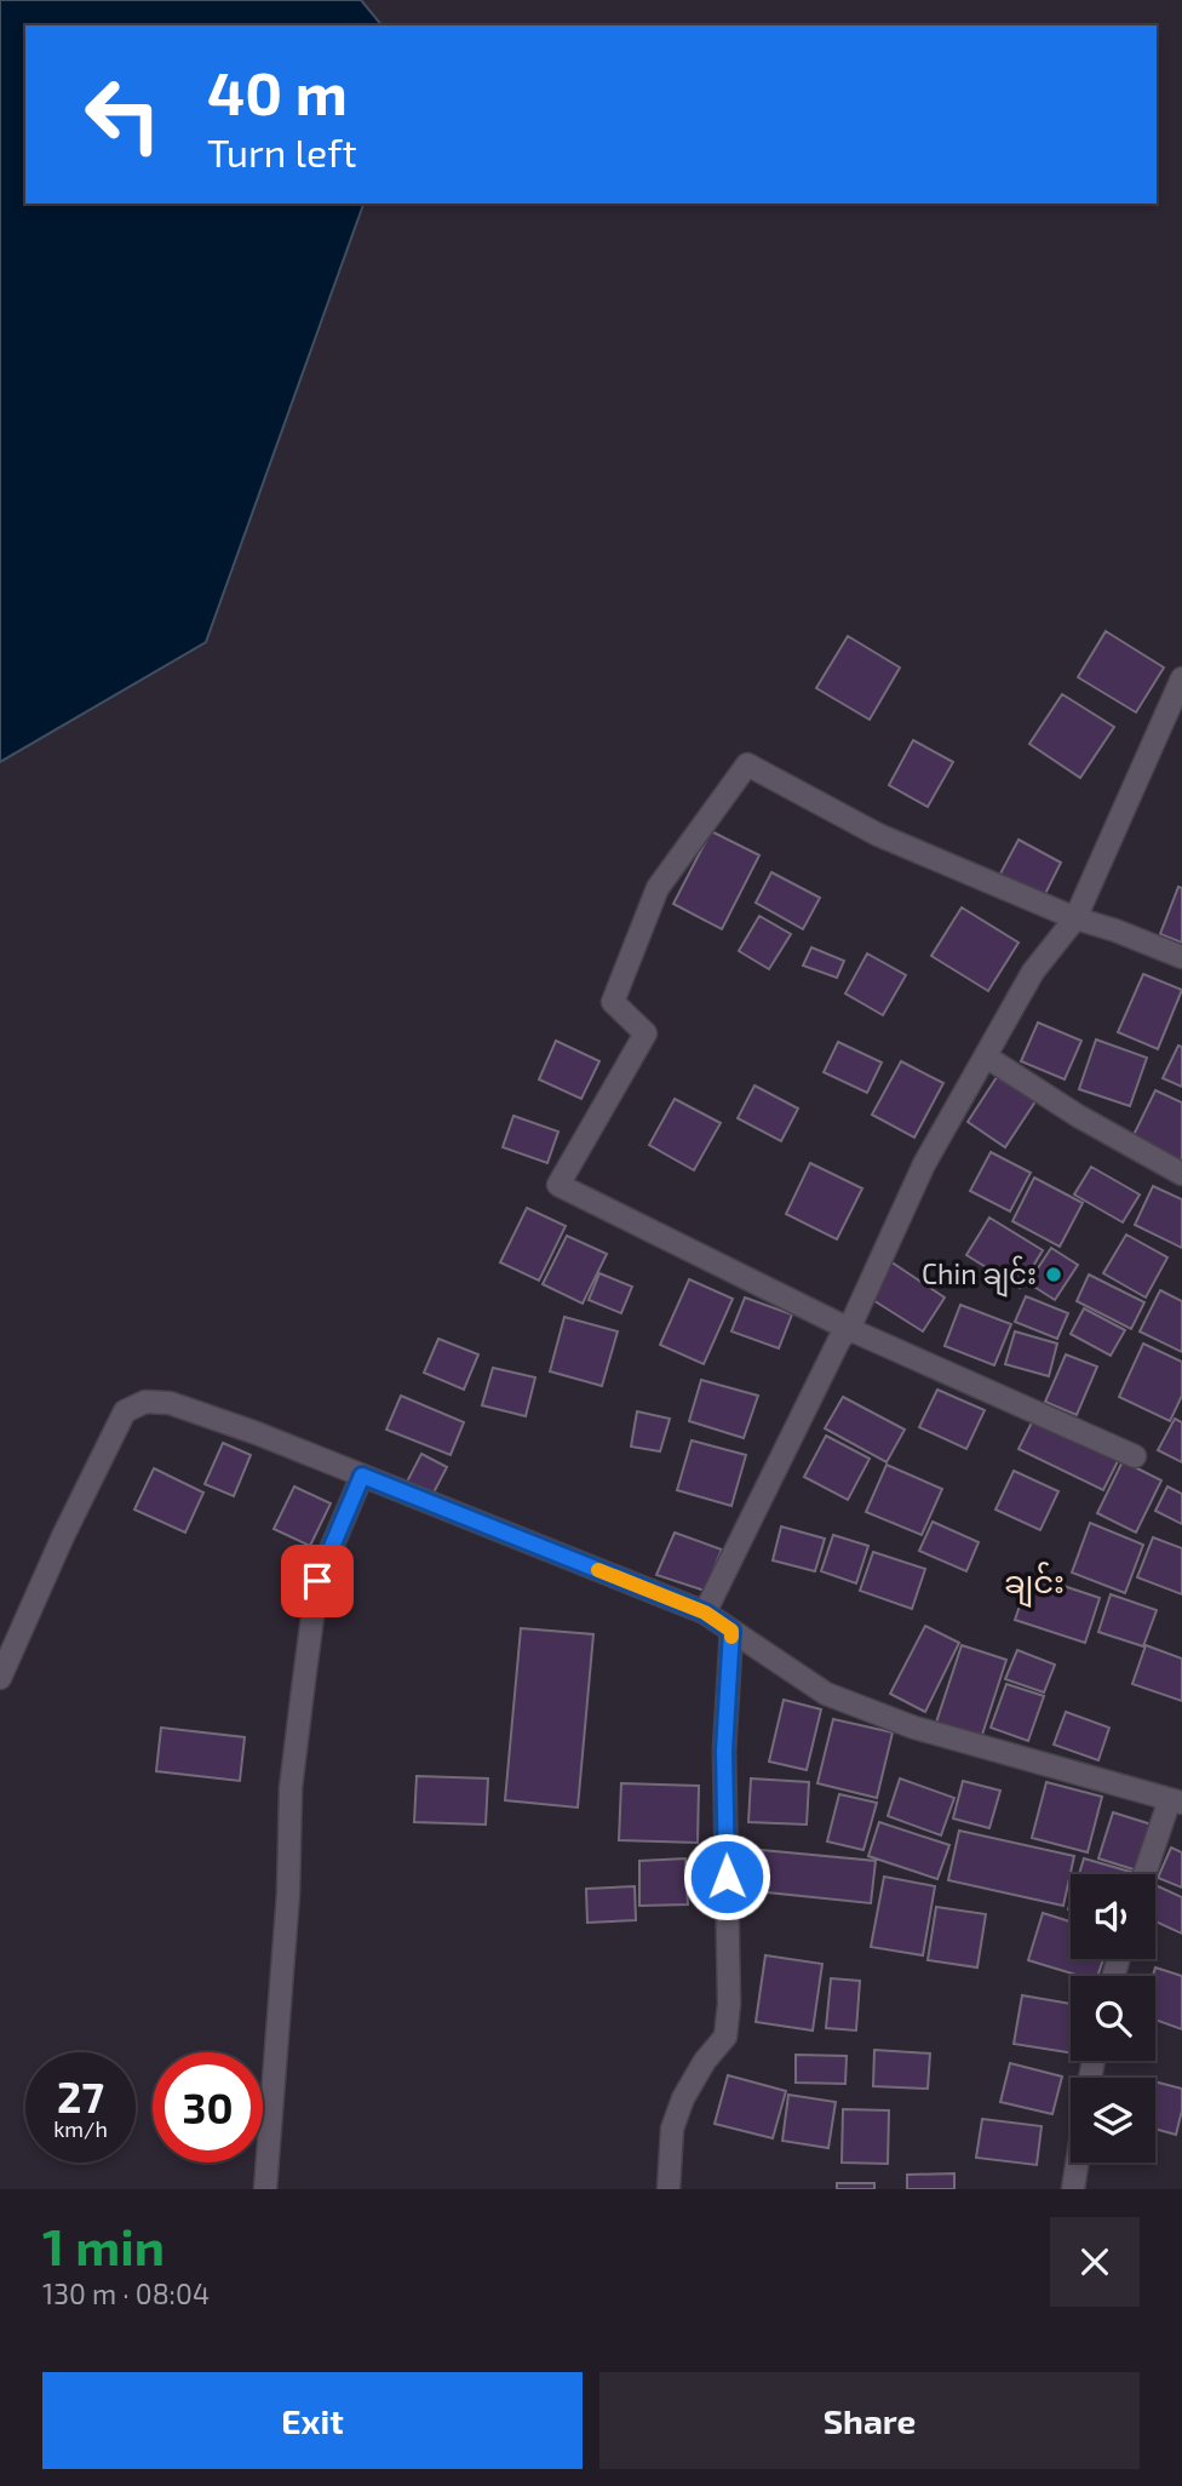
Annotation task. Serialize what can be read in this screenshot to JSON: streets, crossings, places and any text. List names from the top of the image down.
{
  "districts": ["ချင်း"],
  "places": ["Chin ချင်း"],
  "page": {
    "turn": ["40 m", "Turn left"],
    "speed": "27 km/h",
    "limit": "30",
    "heading": ["1 min", "130 m · 08:04"],
    "buttons": ["Exit", "Share"]
  }
}
